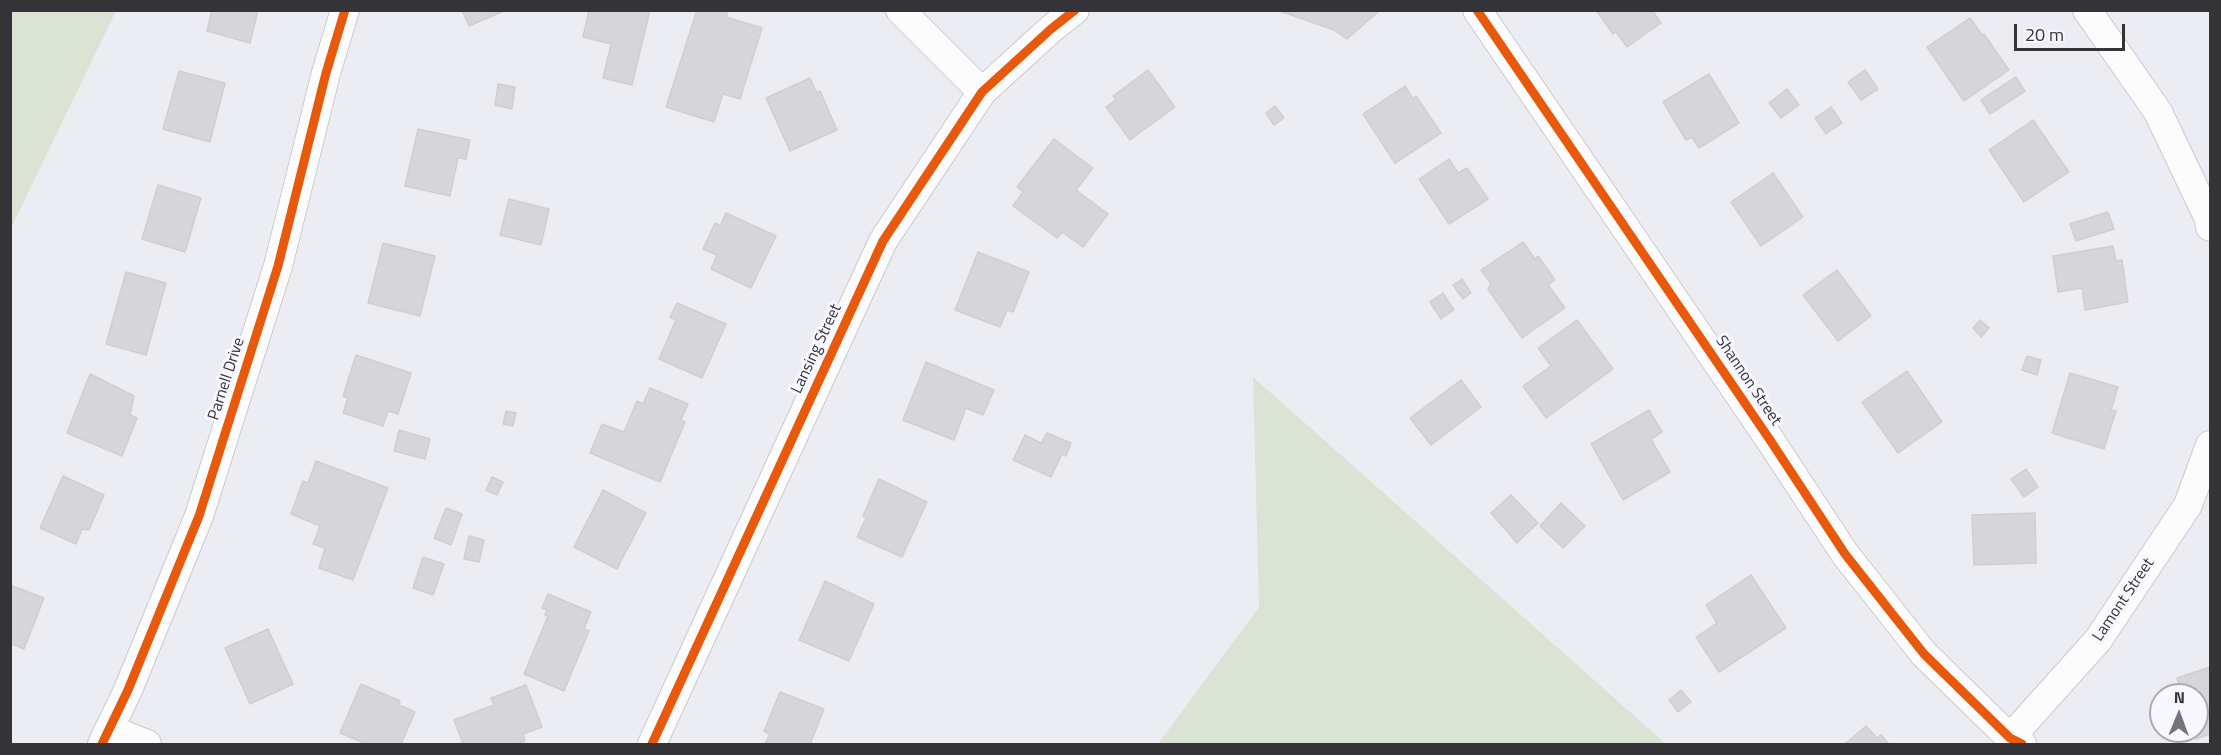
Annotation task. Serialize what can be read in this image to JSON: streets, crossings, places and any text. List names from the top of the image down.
{
  "streets": {
    "street": [
      "Lansing Street",
      "Parnell Drive",
      "Shannon Street",
      "Lamont Street"
    ]
  },
  "crossings": [
    ["Shannon Street", "Lamont Street"]
  ],
  "scale_bar": "20 m",
  "north": "top"
}
